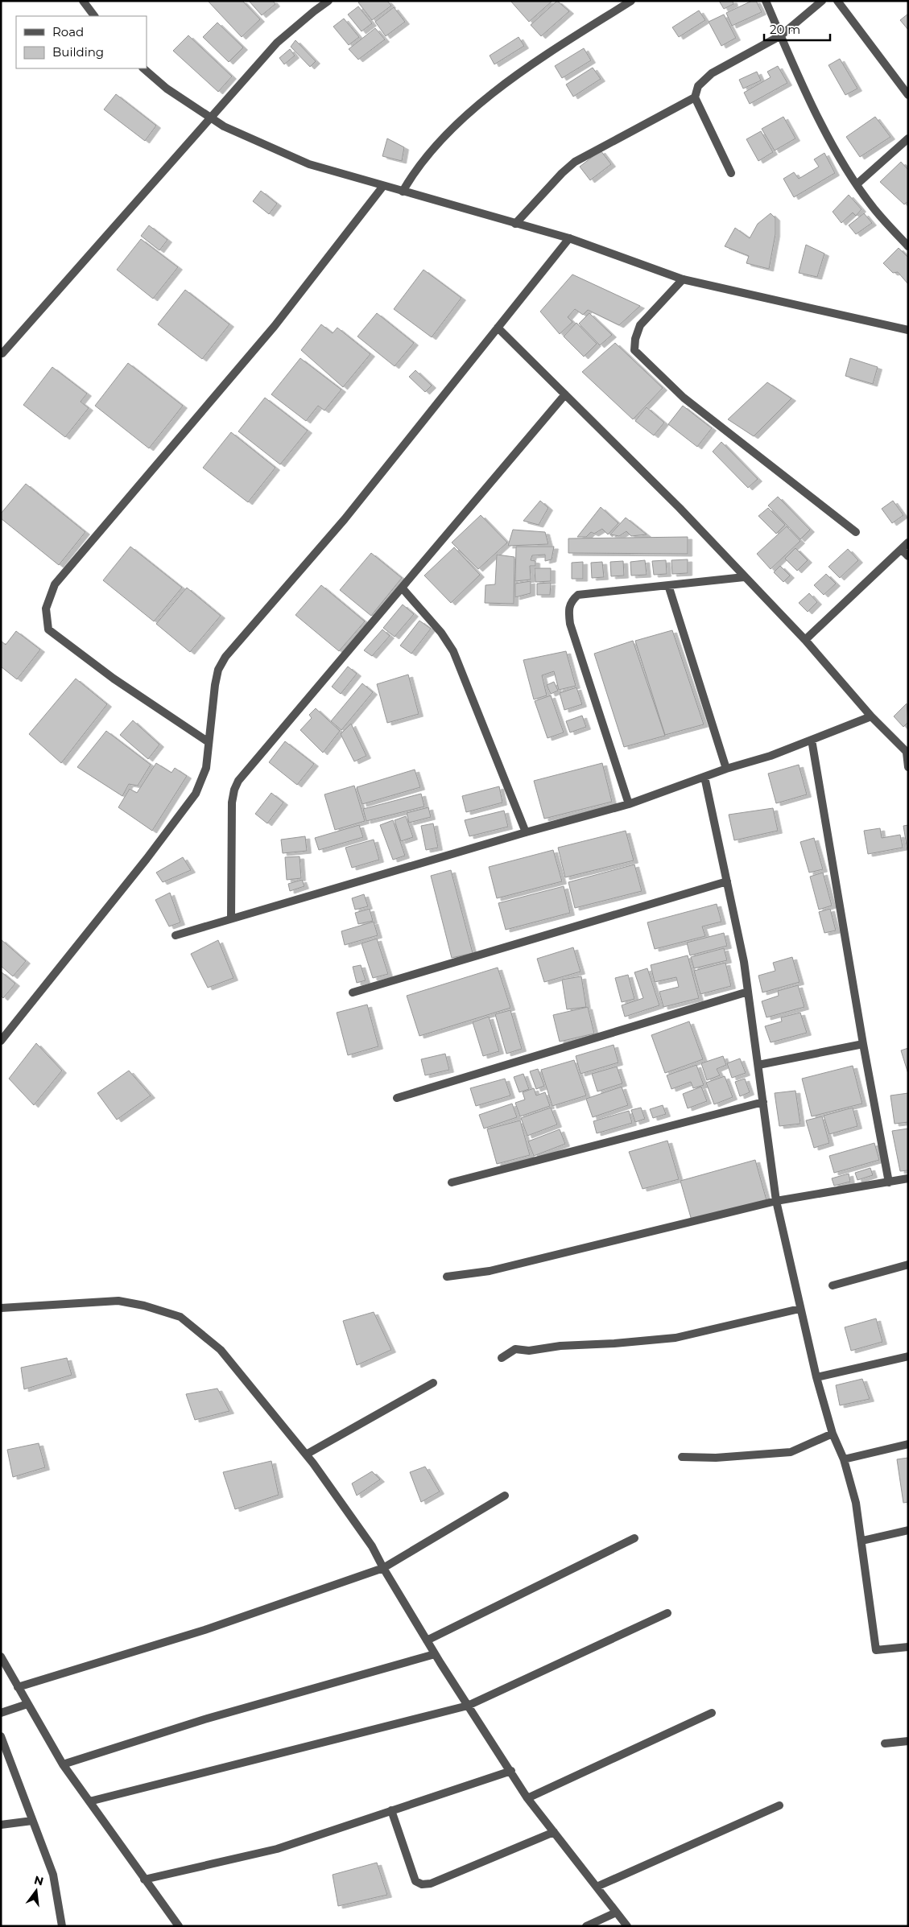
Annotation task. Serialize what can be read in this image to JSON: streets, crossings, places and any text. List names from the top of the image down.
{
  "legend": ["Road", "Building"],
  "scale_bar": "20 m",
  "north": "top"
}
